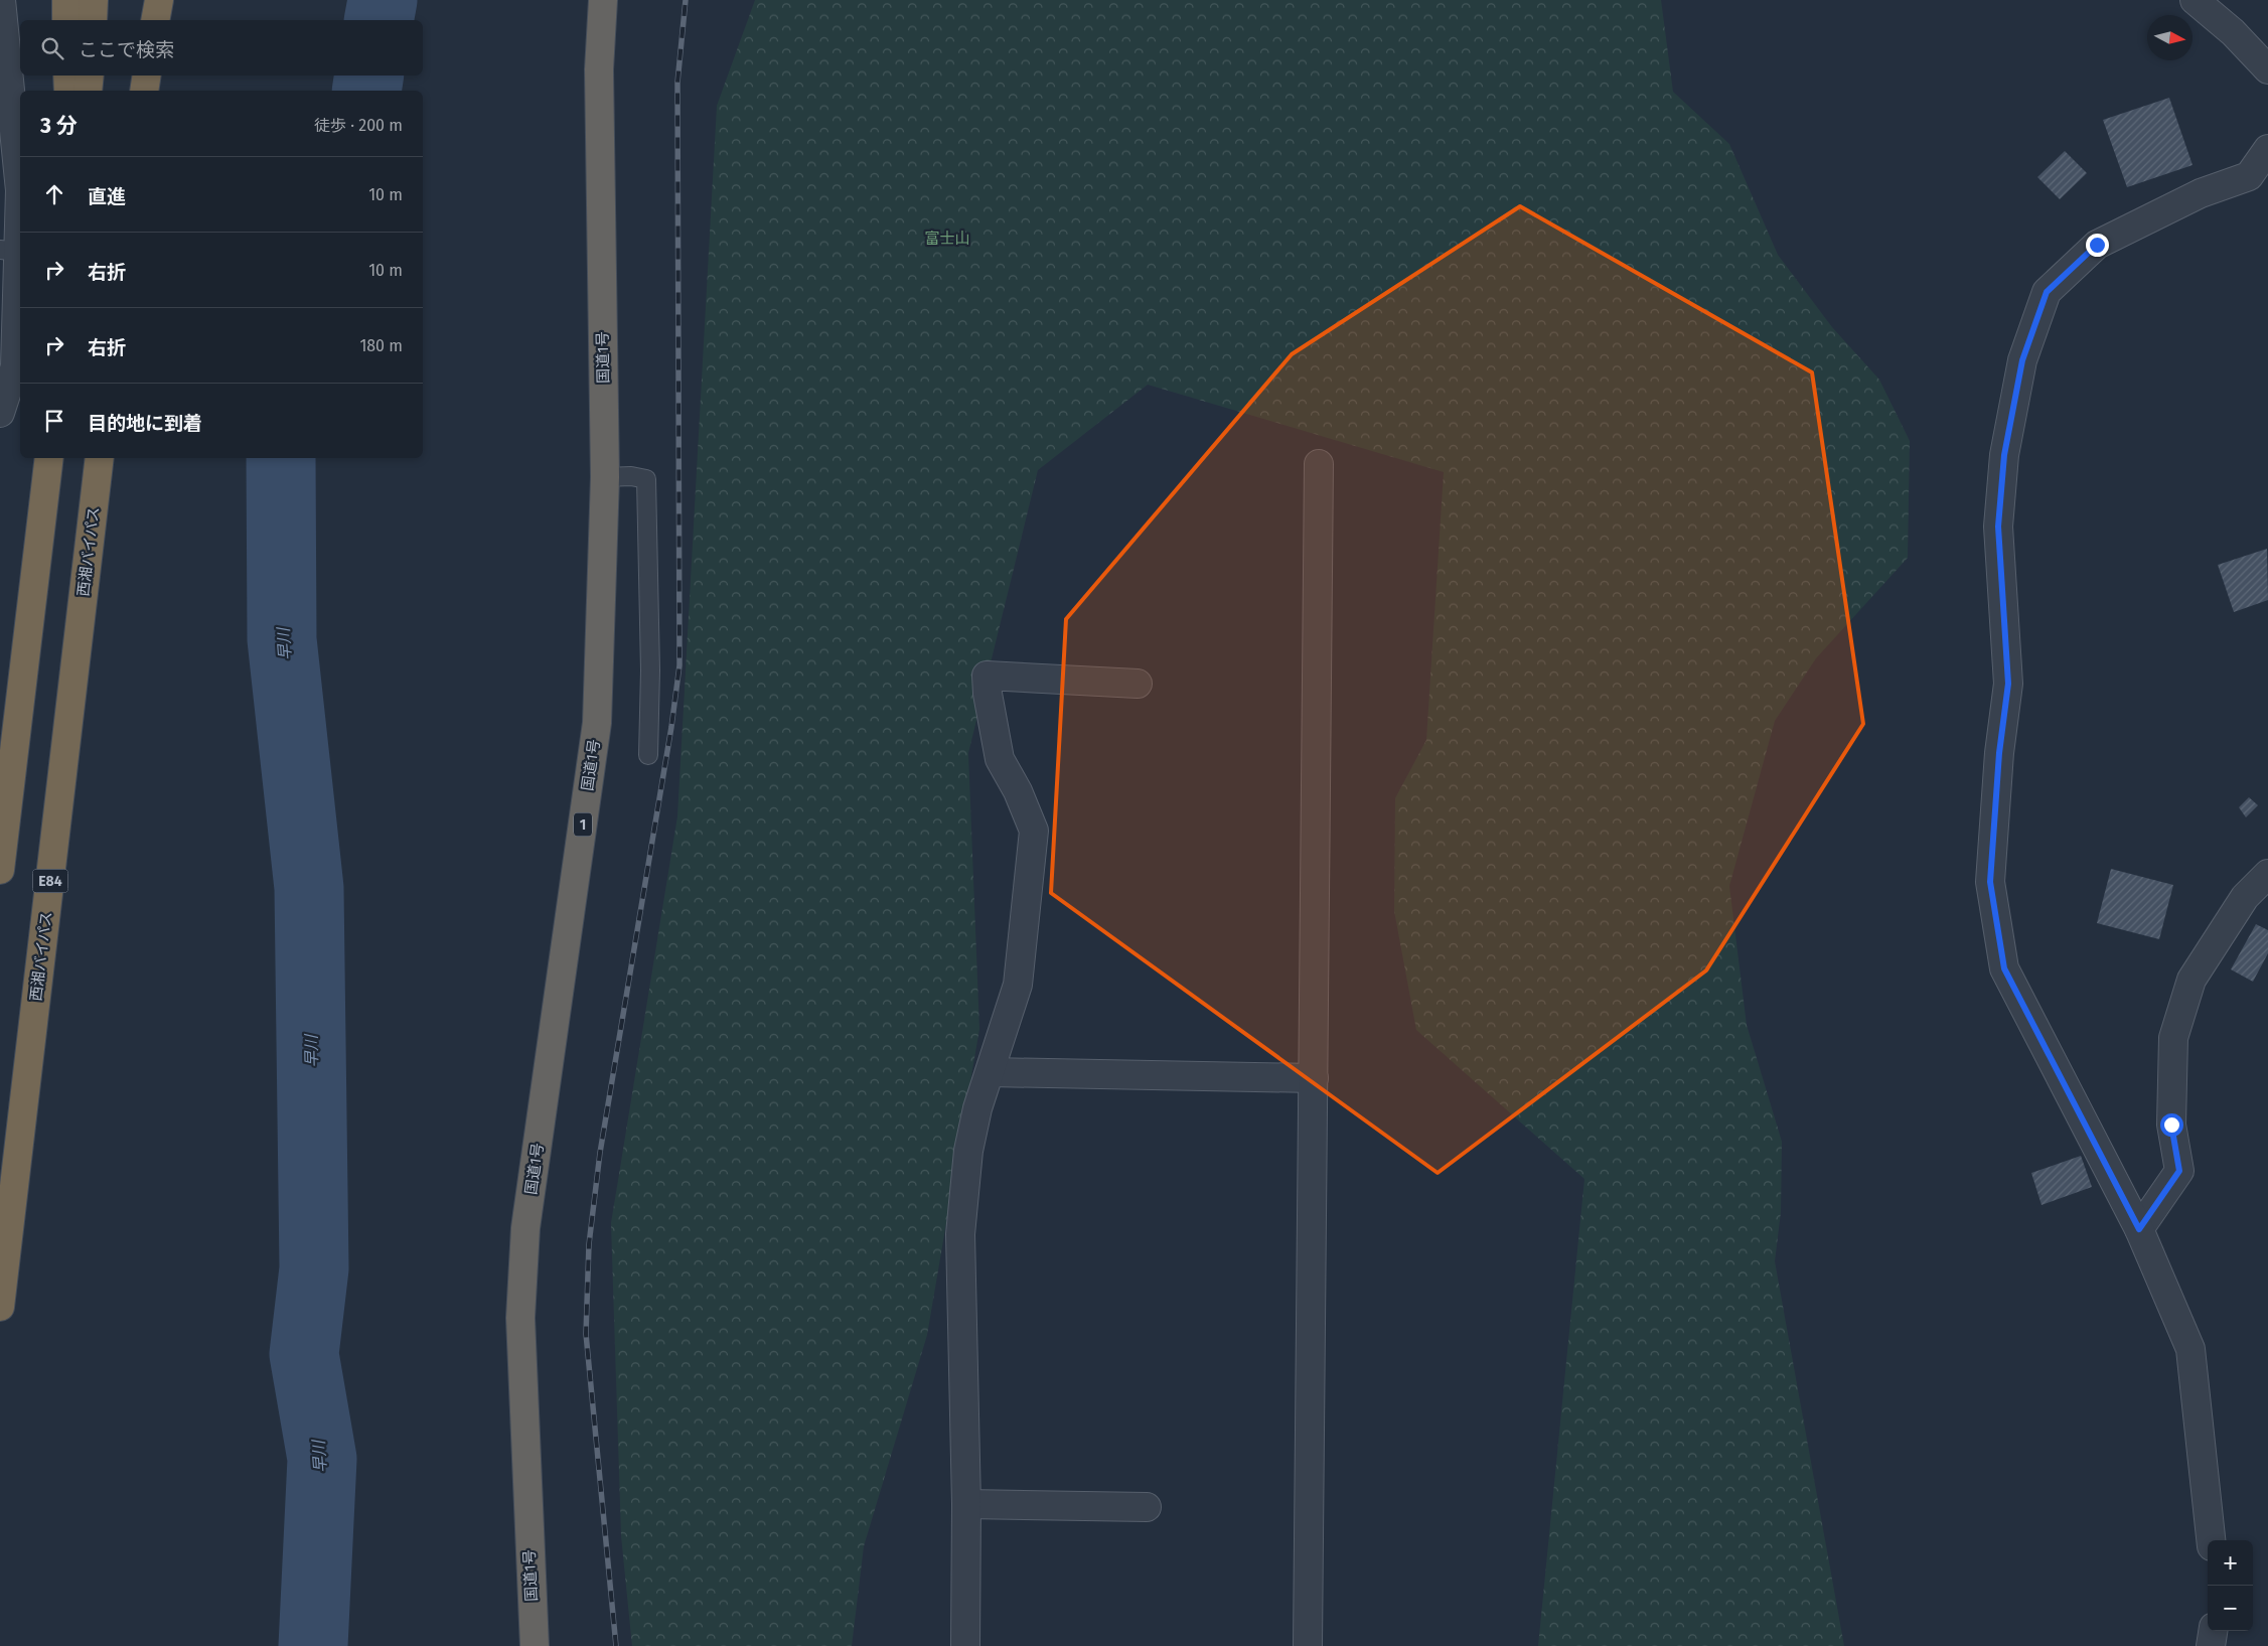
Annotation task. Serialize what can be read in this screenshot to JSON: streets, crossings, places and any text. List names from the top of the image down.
{
  "streets": {
    "highway": [
      "国道1号",
      "西湘バイパス",
      "1",
      "E84"
    ]
  },
  "water": ["早川"],
  "parks": ["富士山"],
  "north": "right",
  "page": {
    "search": "ここで検索",
    "heading": ["3 分", "徒歩 · 200 m"],
    "list": [
      ["直進", "10 m"],
      ["右折", "10 m"],
      ["右折", "180 m"],
      "目的地に到着"
    ],
    "map_buttons": ["+", "−"]
  }
}
